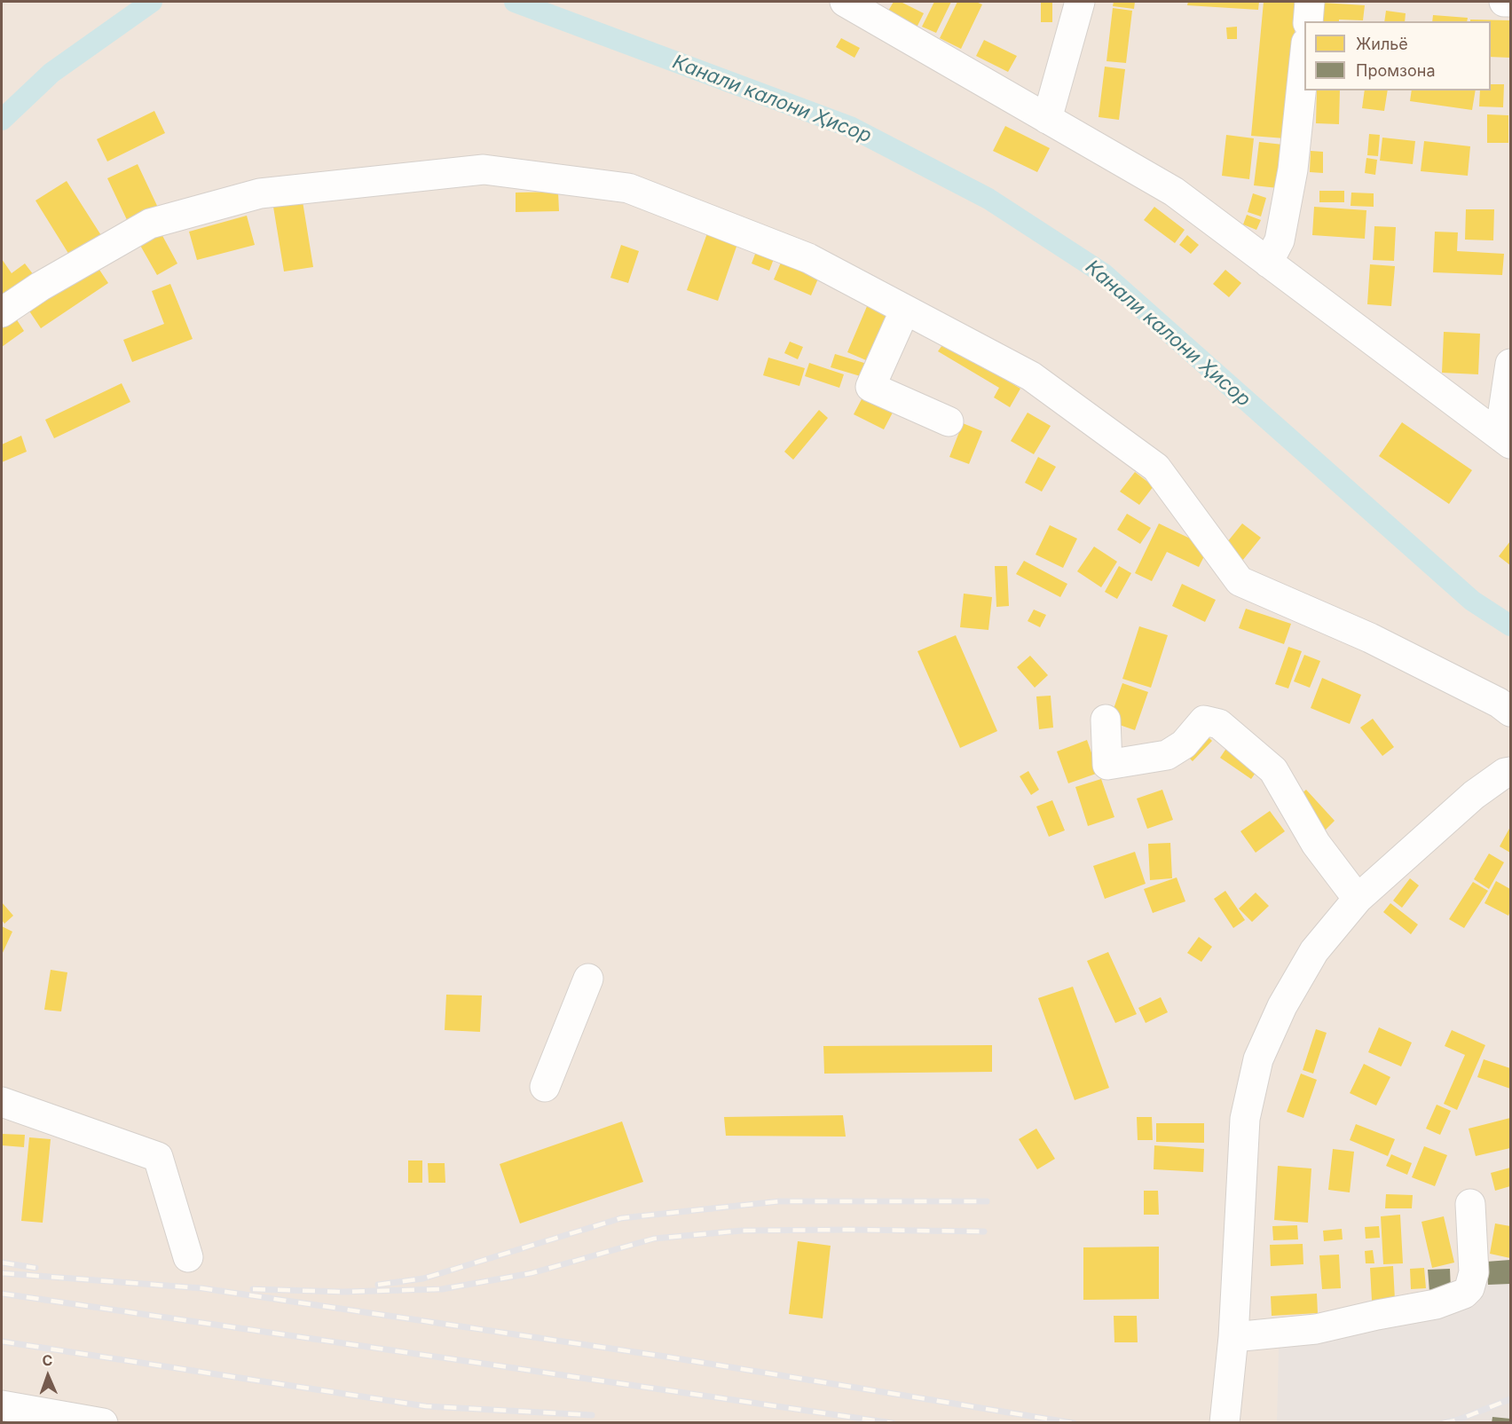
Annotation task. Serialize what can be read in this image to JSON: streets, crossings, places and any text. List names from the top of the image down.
{
  "water": ["Канали калони Ҳисор"],
  "legend": ["Жильё", "Промзона"],
  "north": "top"
}
